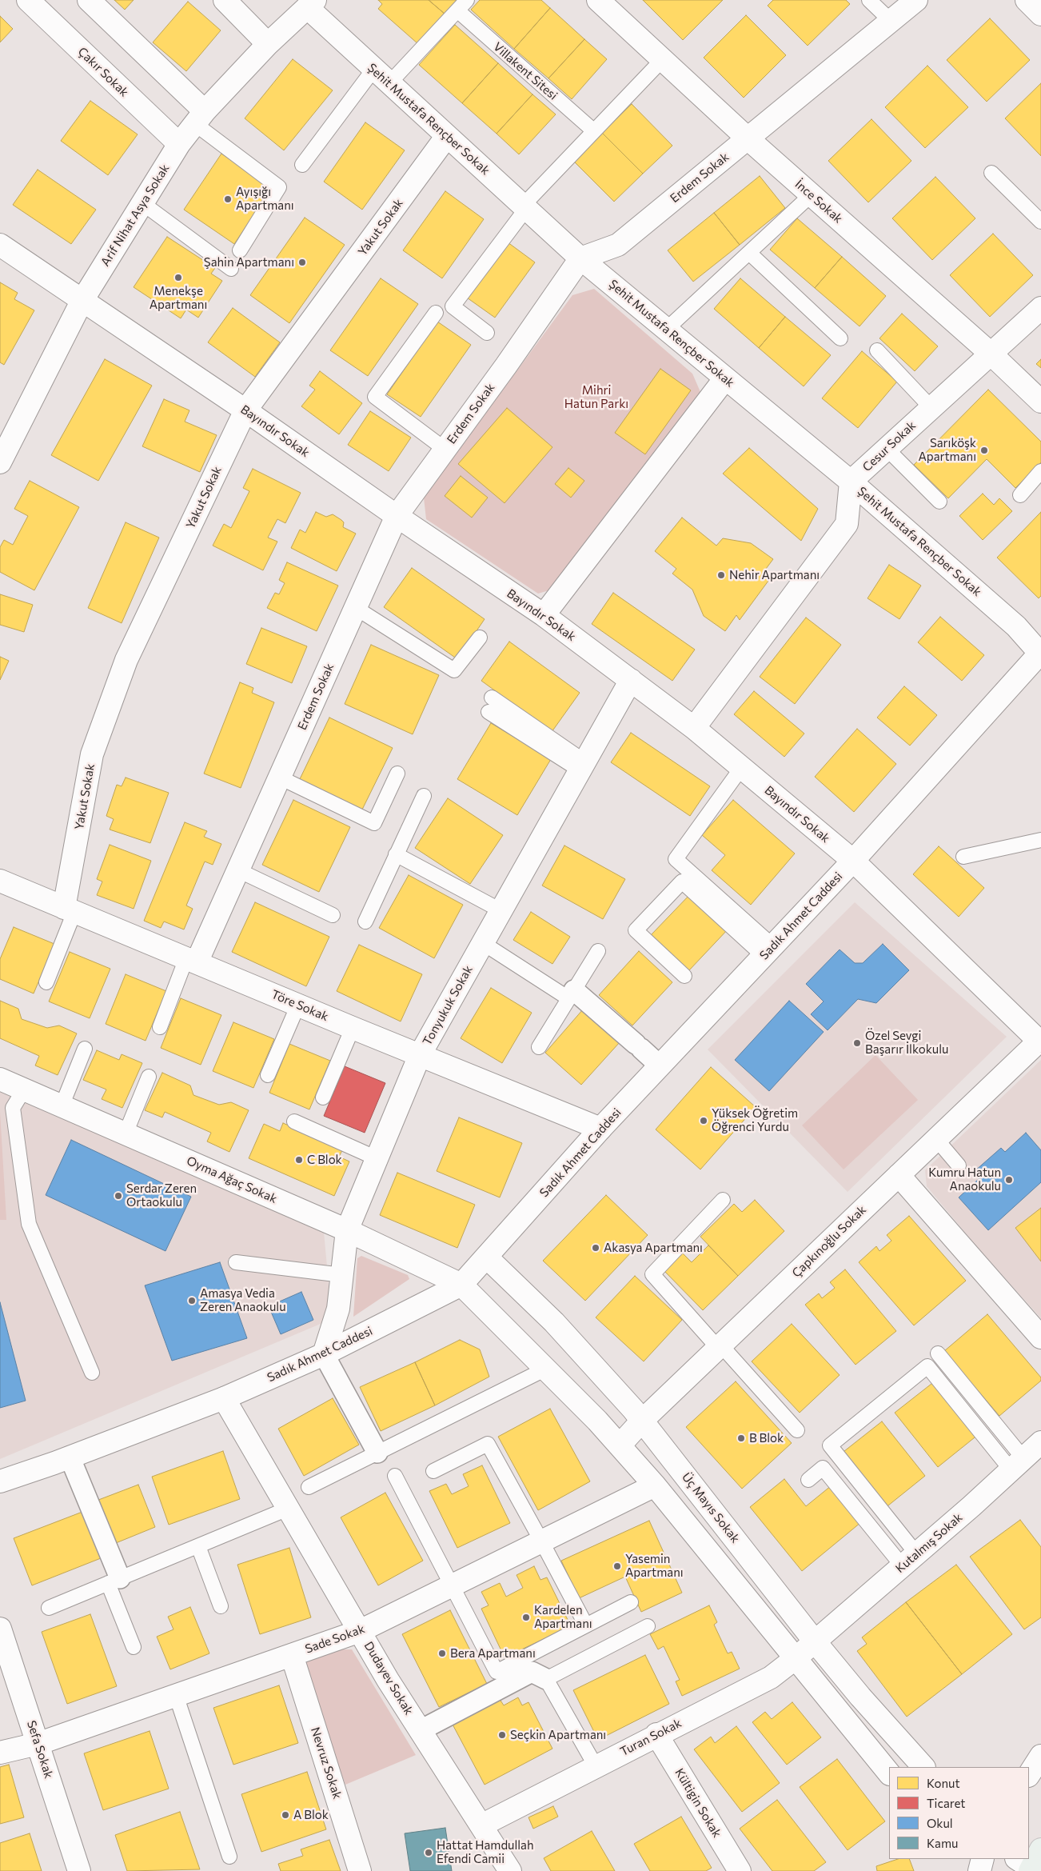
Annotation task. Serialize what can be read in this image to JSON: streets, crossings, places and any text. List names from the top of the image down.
{
  "streets": {
    "street": [
      "Çakır Sokak",
      "Şehit Mustafa Rençber Sokak",
      "Erdem Sokak",
      "İnce Sokak",
      "Arif Nihat Asya Sokak",
      "Yakut Sokak",
      "Bayındır Sokak",
      "Cesur Sokak",
      "Sadık Ahmet Caddesi",
      "Töre Sokak",
      "Tonyukuk Sokak",
      "Oyma Ağaç Sokak",
      "Çapkınoğlu Sokak",
      "Üç Mayıs Sokak",
      "Kutalmış Sokak",
      "Sade Sokak",
      "Dudayev Sokak",
      "Turan Sokak",
      "Sefa Sokak",
      "Nevruz Sokak",
      "Kültigin Sokak"
    ],
    "lane": ["Villakent Sitesi"]
  },
  "crossings": [
    ["Villakent Sitesi", "Şehit Mustafa Rençber Sokak"],
    ["Çakır Sokak", "Arif Nihat Asya Sokak"],
    ["Şehit Mustafa Rençber Sokak", "Erdem Sokak"],
    ["Şehit Mustafa Rençber Sokak", "Arif Nihat Asya Sokak"],
    ["Şehit Mustafa Rençber Sokak", "Yakut Sokak"],
    ["Şehit Mustafa Rençber Sokak", "Cesur Sokak"],
    ["Şehit Mustafa Rençber Sokak", "Sadık Ahmet Caddesi"],
    ["Erdem Sokak", "İnce Sokak"],
    ["Erdem Sokak", "Bayındır Sokak"],
    ["Erdem Sokak", "Töre Sokak"],
    ["İnce Sokak", "Cesur Sokak"],
    ["Arif Nihat Asya Sokak", "Bayındır Sokak"],
    ["Yakut Sokak", "Bayındır Sokak"],
    ["Yakut Sokak", "Töre Sokak"],
    ["Bayındır Sokak", "Sadık Ahmet Caddesi"],
    ["Bayındır Sokak", "Tonyukuk Sokak"],
    ["Bayındır Sokak", "Çapkınoğlu Sokak"],
    ["Sadık Ahmet Caddesi", "Töre Sokak"],
    ["Sadık Ahmet Caddesi", "Tonyukuk Sokak"],
    ["Sadık Ahmet Caddesi", "Oyma Ağaç Sokak"],
    ["Sadık Ahmet Caddesi", "Üç Mayıs Sokak"],
    ["Sadık Ahmet Caddesi", "Dudayev Sokak"],
    ["Töre Sokak", "Tonyukuk Sokak"],
    ["Tonyukuk Sokak", "Oyma Ağaç Sokak"],
    ["Çapkınoğlu Sokak", "Üç Mayıs Sokak"],
    ["Üç Mayıs Sokak", "Kutalmış Sokak"],
    ["Üç Mayıs Sokak", "Turan Sokak"],
    ["Kutalmış Sokak", "Turan Sokak"],
    ["Sade Sokak", "Dudayev Sokak"],
    ["Sade Sokak", "Sefa Sokak"],
    ["Sade Sokak", "Nevruz Sokak"],
    ["Dudayev Sokak", "Turan Sokak"],
    ["Turan Sokak", "Kültigin Sokak"]
  ],
  "parks": ["Mihri Hatun Parkı"],
  "places": [
    "Ayışığı Apartmanı",
    "Şahin Apartmanı",
    "Menekşe Apartmanı",
    "Sarıköşk Apartmanı",
    "Nehir Apartmanı",
    "Özel Sevgi Başarır İlkokulu",
    "Yüksek Öğretim Öğrenci Yurdu",
    "C Blok",
    "Kumru Hatun Anaokulu",
    "Serdar Zeren Ortaokulu",
    "Akasya Apartmanı",
    "Amasya Vedia Zeren Anaokulu",
    "B Blok",
    "Yasemin Apartmanı",
    "Kardelen Apartmanı",
    "Bera Apartmanı",
    "Seçkin Apartmanı",
    "A Blok",
    "Hattat Hamdullah Efendi Camii"
  ],
  "legend": [
    "Konut",
    "Ticaret",
    "Okul",
    "Kamu"
  ]
}
